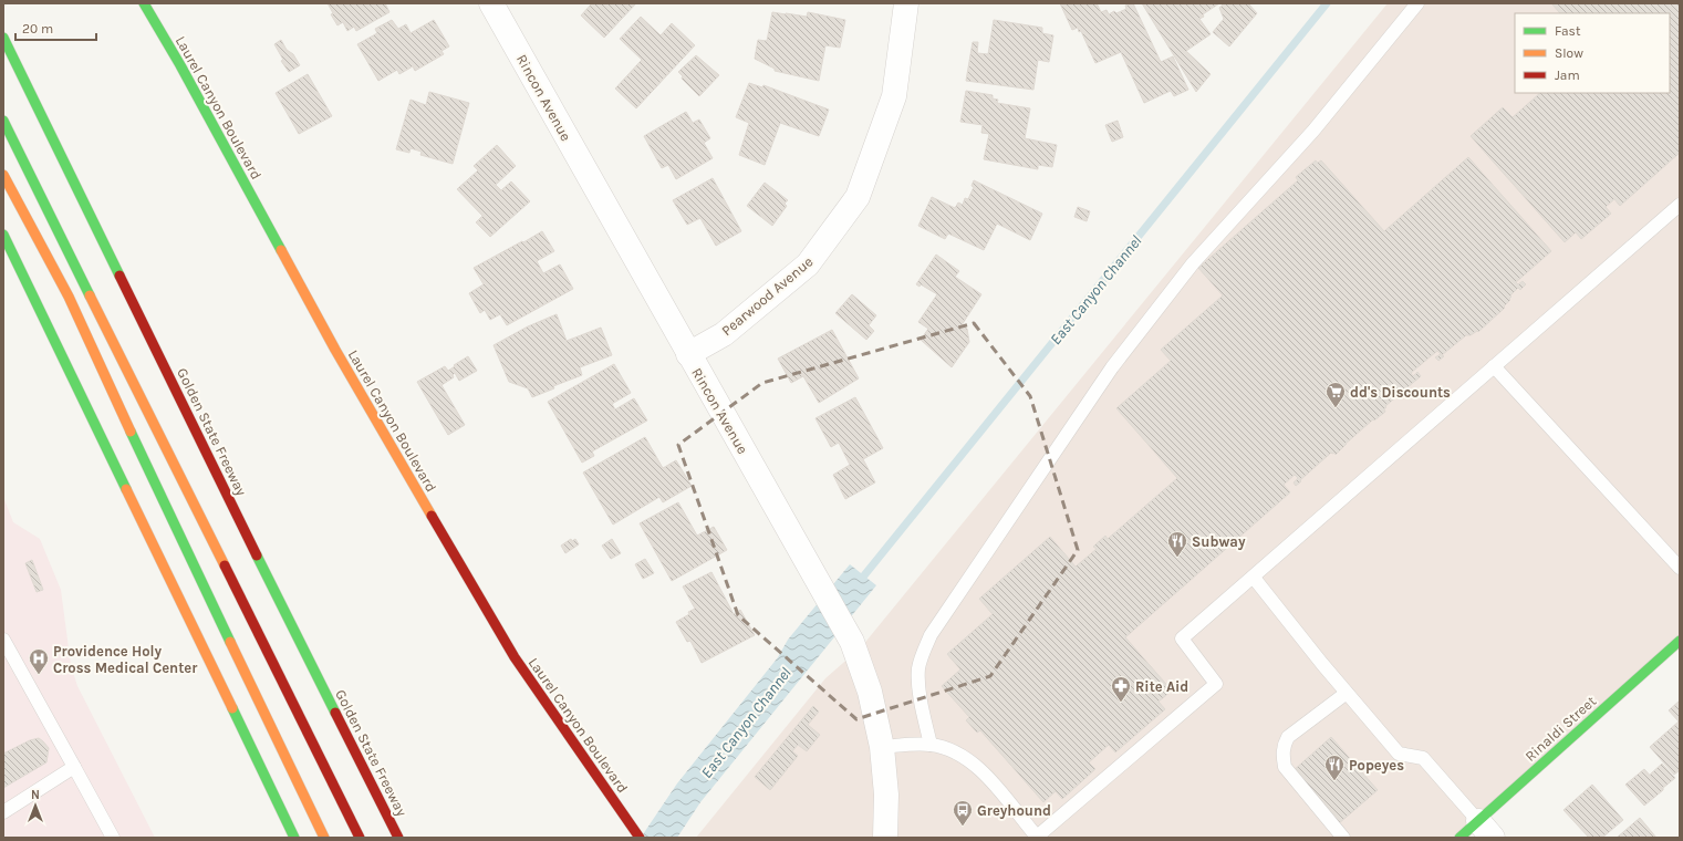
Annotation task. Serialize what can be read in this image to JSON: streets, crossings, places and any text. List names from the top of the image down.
{
  "streets": {
    "main road": ["Laurel Canyon Boulevard", "Golden State Freeway", "Rinaldi Street"],
    "street": ["Rincon Avenue", "Pearwood Avenue"]
  },
  "crossings": [
    ["Rincon Avenue", "Pearwood Avenue"]
  ],
  "water": ["East Canyon Channel"],
  "places": {
    "supermarket": ["dd's Discounts"],
    "restaurant": ["Subway", "Popeyes"],
    "hospital": ["Providence Holy Cross Medical Center"],
    "pharmacy": ["Rite Aid"],
    "bus stop": ["Greyhound"]
  },
  "legend": ["Fast", "Slow", "Jam"],
  "scale_bar": "20 m",
  "north": "top"
}
